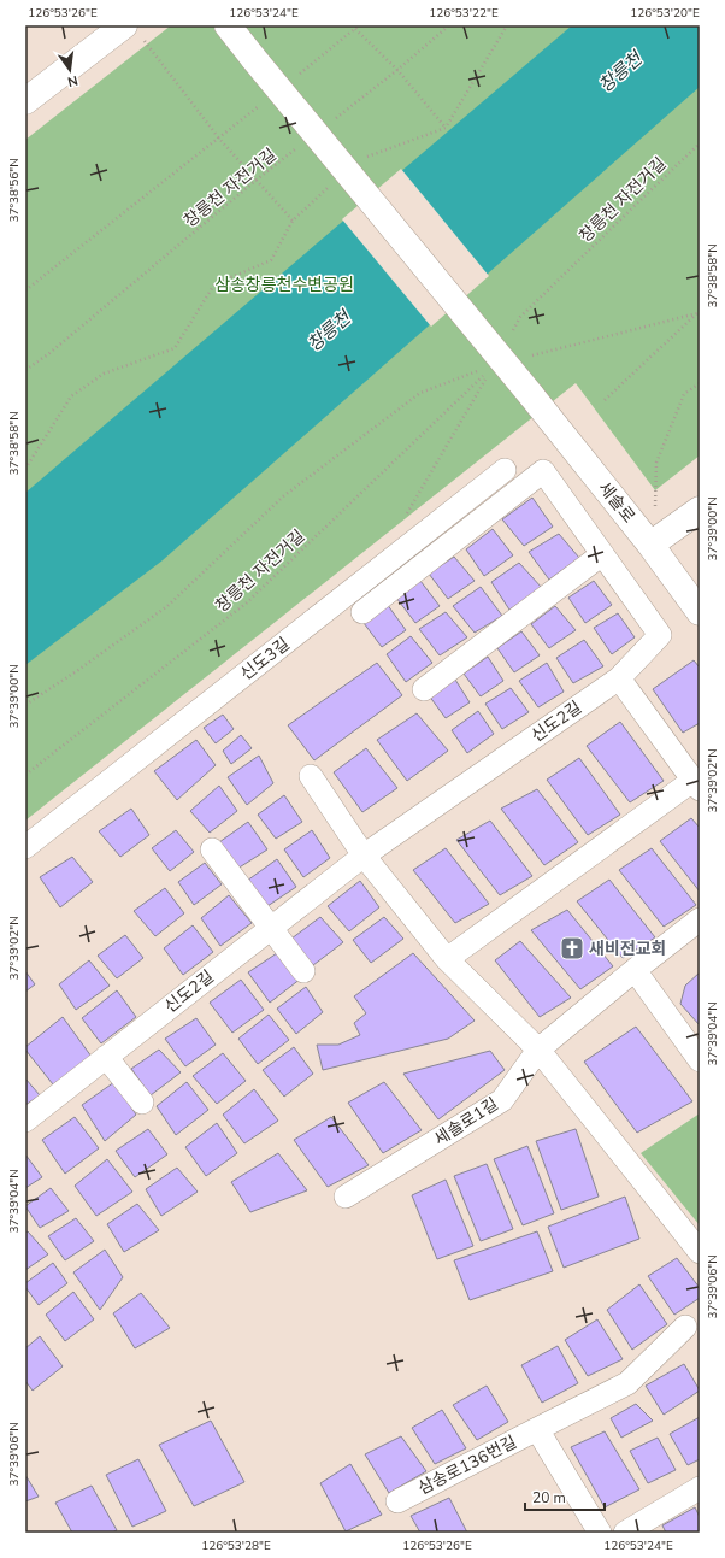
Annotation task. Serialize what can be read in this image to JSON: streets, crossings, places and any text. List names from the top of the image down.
{
  "streets": {
    "street": [
      "세솔로",
      "신도3길",
      "신도2길",
      "세솔로1길",
      "삼송로136번길"
    ],
    "path": ["창릉천 자전거길"]
  },
  "water": ["창릉천"],
  "parks": ["삼송창릉천수변공원"],
  "places": {
    "church": ["새비전교회"]
  },
  "scale_bar": "20 m",
  "north": "bottom",
  "coordinates": [
    "126°53'26\"E",
    "126°53'24\"E",
    "126°53'22\"E",
    "126°53'20\"E",
    "37°38'56\"N",
    "37°38'58\"N",
    "37°39'00\"N",
    "37°39'02\"N",
    "37°39'04\"N",
    "37°39'06\"N",
    "126°53'28\"E"
  ]
}
